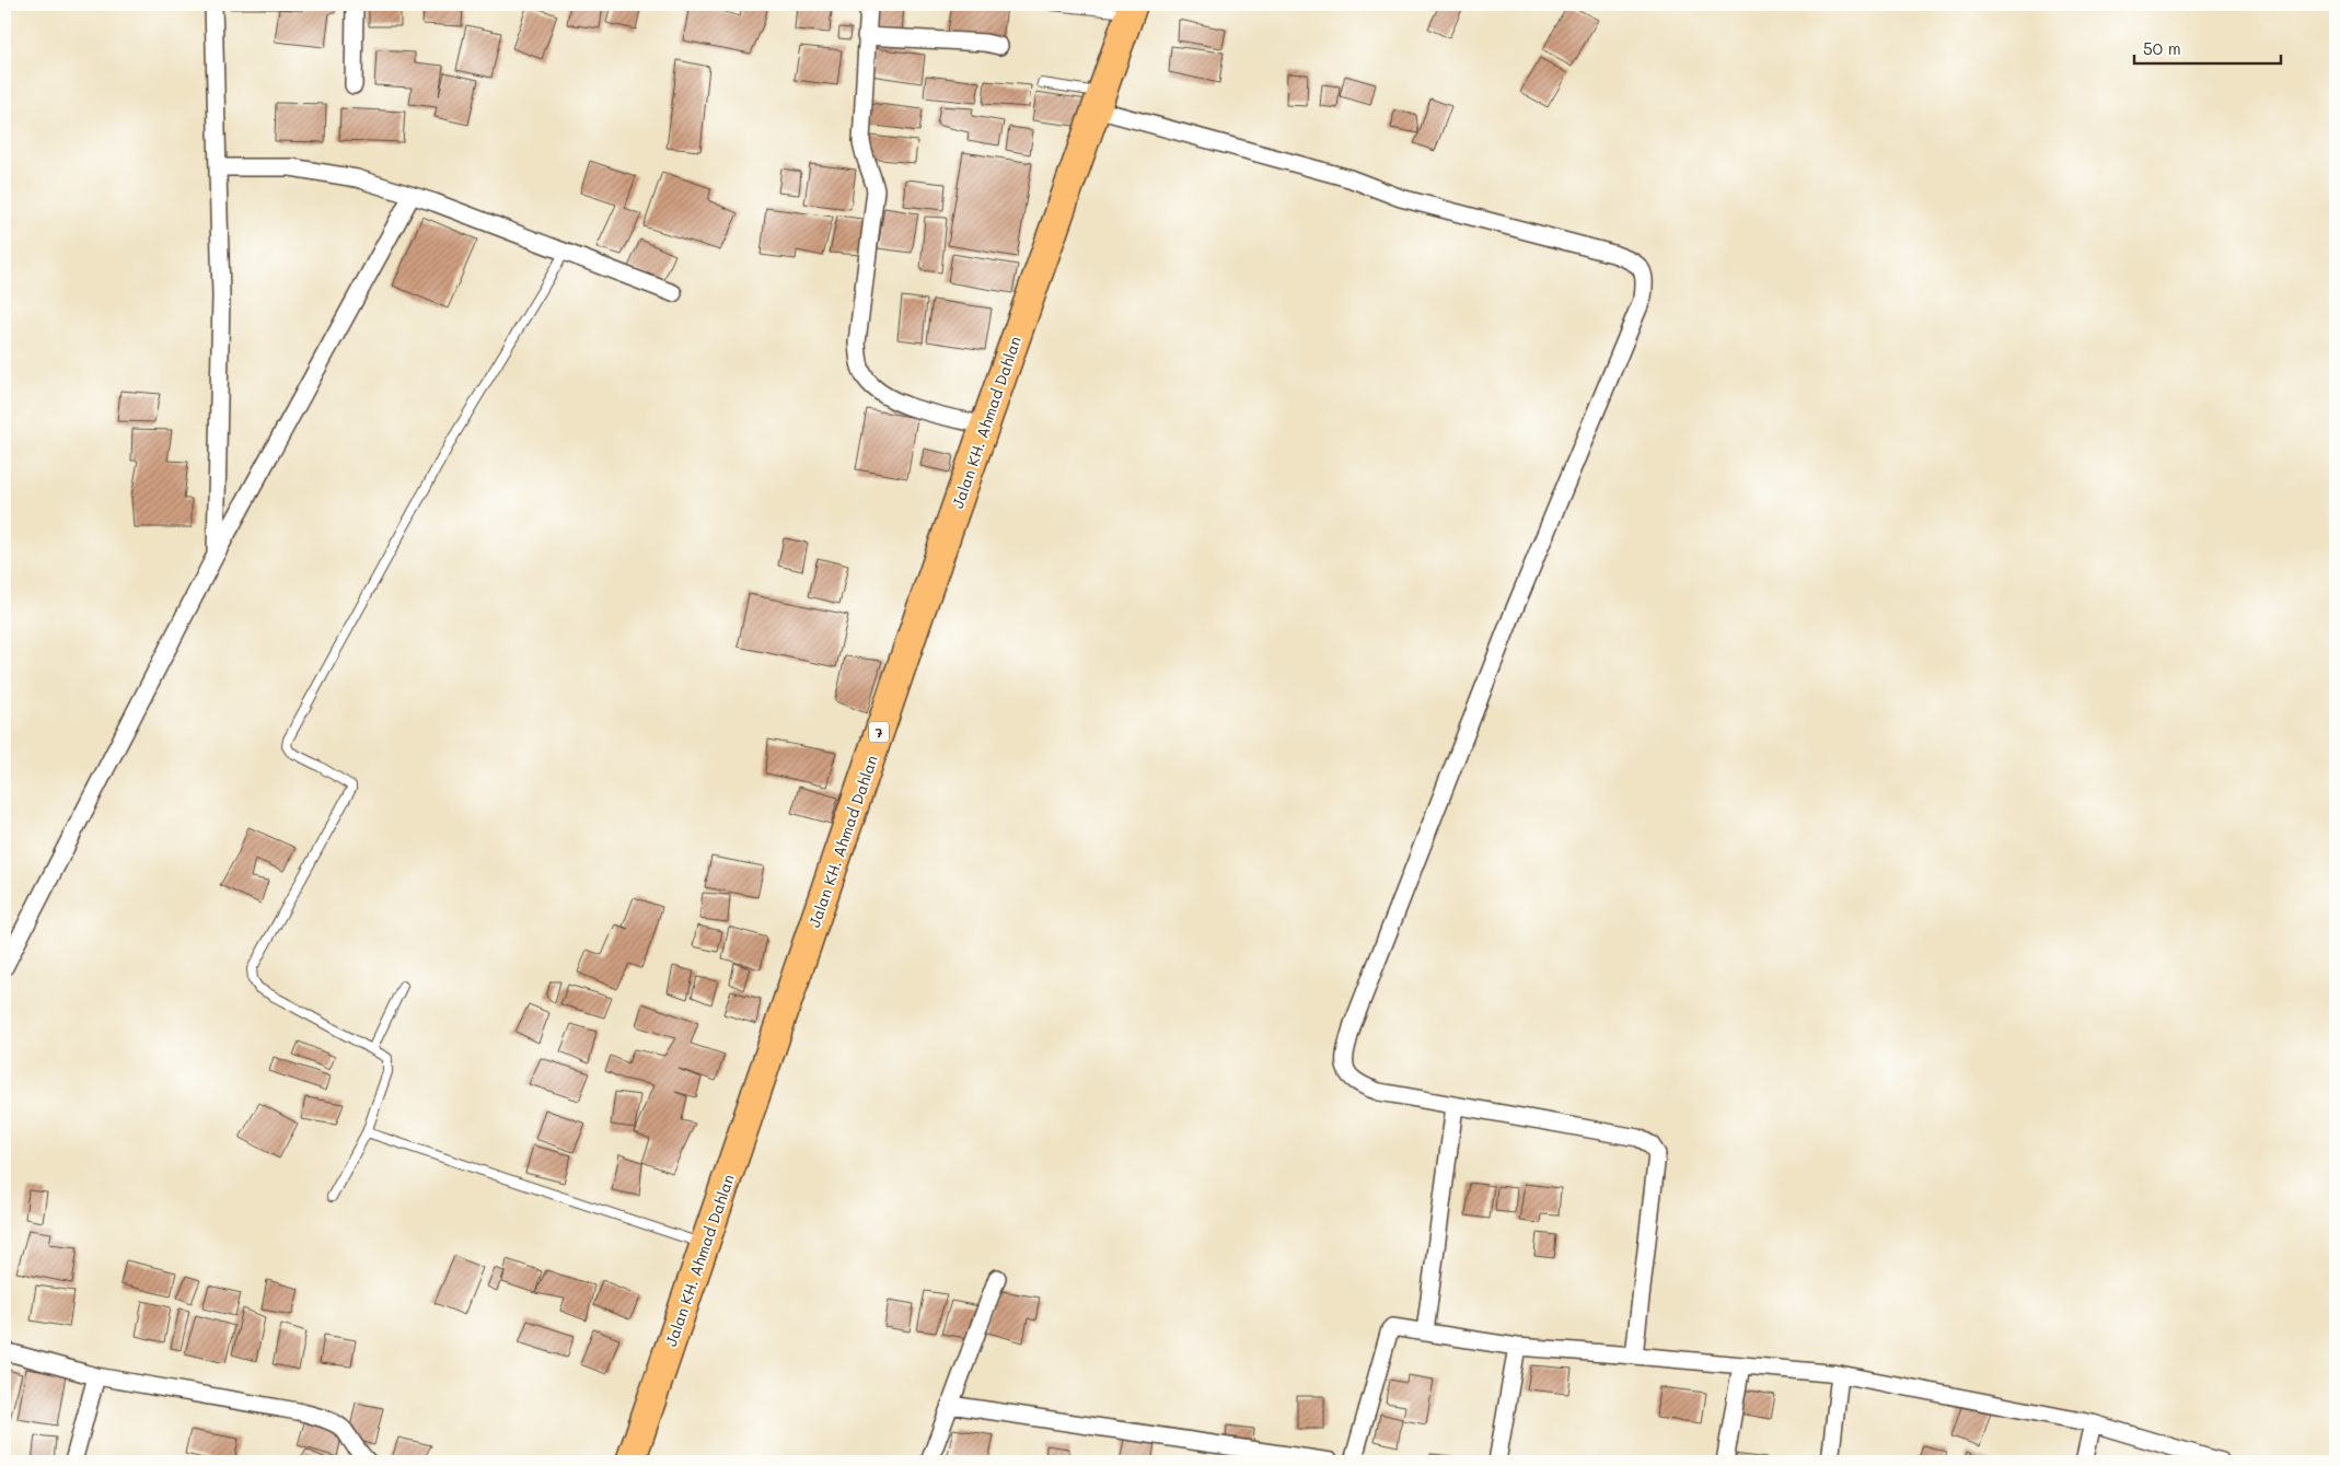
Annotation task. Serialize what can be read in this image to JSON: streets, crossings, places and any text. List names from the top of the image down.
{
  "streets": {
    "highway": ["Jalan KH. Ahmad Dahlan", "7"]
  },
  "scale_bar": "50 m"
}
